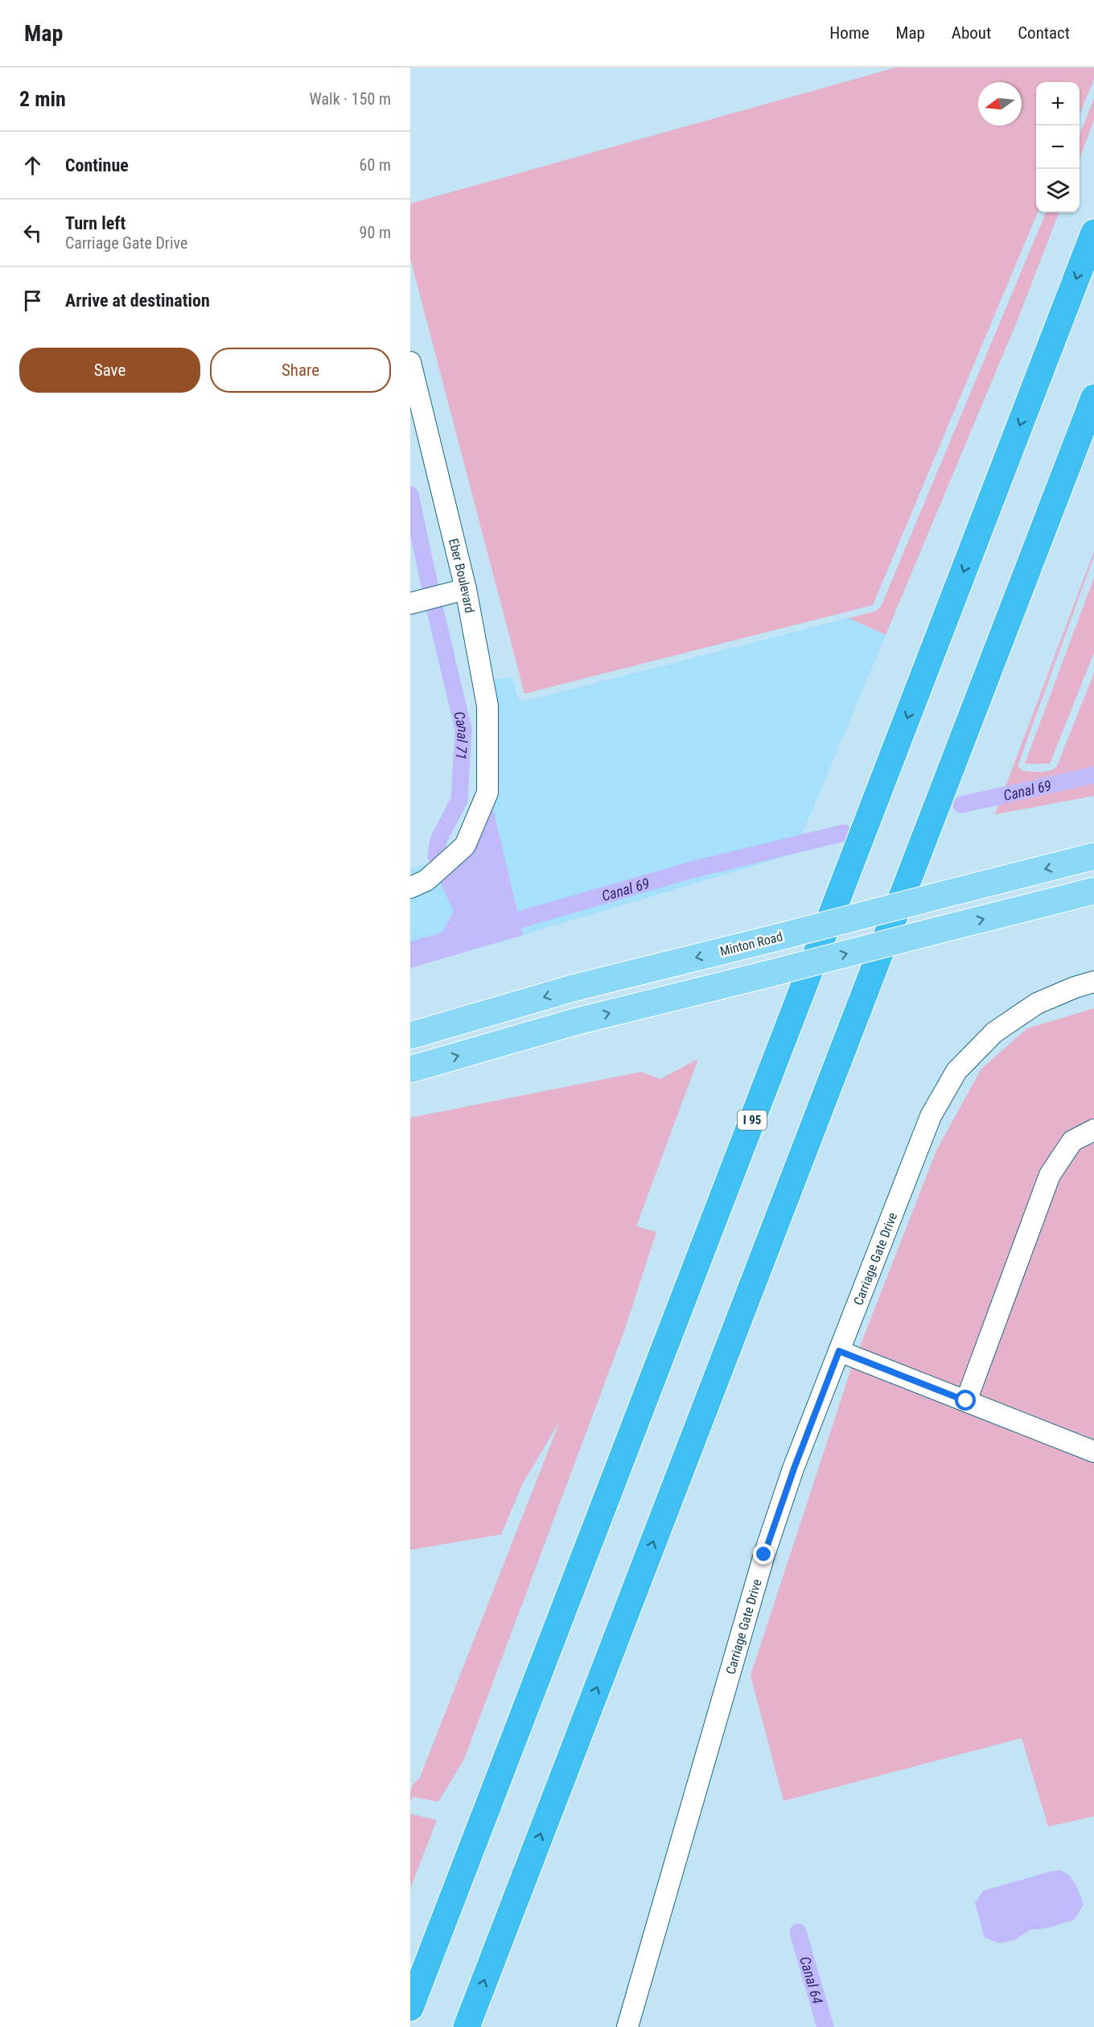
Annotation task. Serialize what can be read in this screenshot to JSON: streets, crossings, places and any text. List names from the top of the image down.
{
  "streets": {
    "highway": ["I 95"],
    "main road": ["Minton Road"],
    "street": ["Eber Boulevard", "Carriage Gate Drive"]
  },
  "water": ["Canal 71", "Canal 69", "Canal 64"],
  "north": "left",
  "page": {
    "header": "Map",
    "nav": [
      "Home",
      "Map",
      "About",
      "Contact"
    ],
    "heading": ["2 min", "Walk · 150 m"],
    "map_buttons": ["+", "−"],
    "list": [
      ["Continue", "60 m"],
      ["Turn left", "Carriage Gate Drive", "90 m"],
      "Arrive at destination"
    ],
    "buttons": ["Save", "Share"]
  }
}
